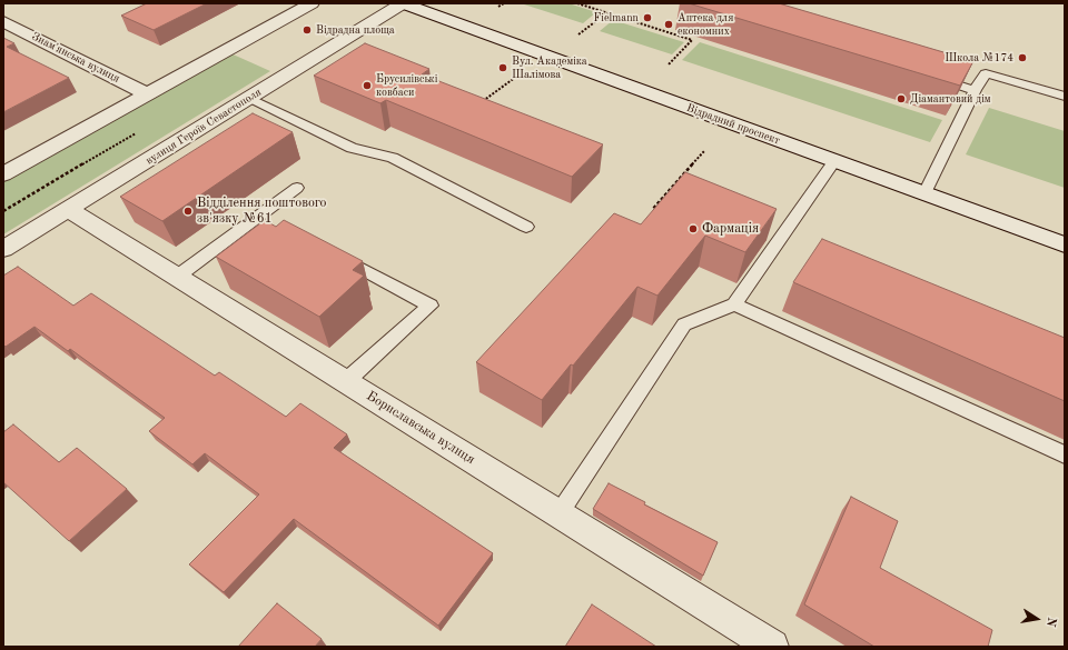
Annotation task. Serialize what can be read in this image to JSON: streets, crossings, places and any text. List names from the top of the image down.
{
  "streets": {
    "street": [
      "Знамʼянська вулиця",
      "Відрадний проспект",
      "вулиця Героїв Севастополя",
      "Бориславська вулиця"
    ]
  },
  "crossings": [
    ["Відрадний проспект", "вулиця Героїв Севастополя"],
    ["вулиця Героїв Севастополя", "Бориславська вулиця"]
  ],
  "places": [
    "Fielmann",
    "Аптека для економних",
    "Відрадна площа",
    "Школа №174",
    "Вул. Академіка Шалімова",
    "Брусилівські ковбаси",
    "Діамантовий дім",
    "Відділення поштового зв'язку №61",
    "Фармація"
  ],
  "north": "right"
}
